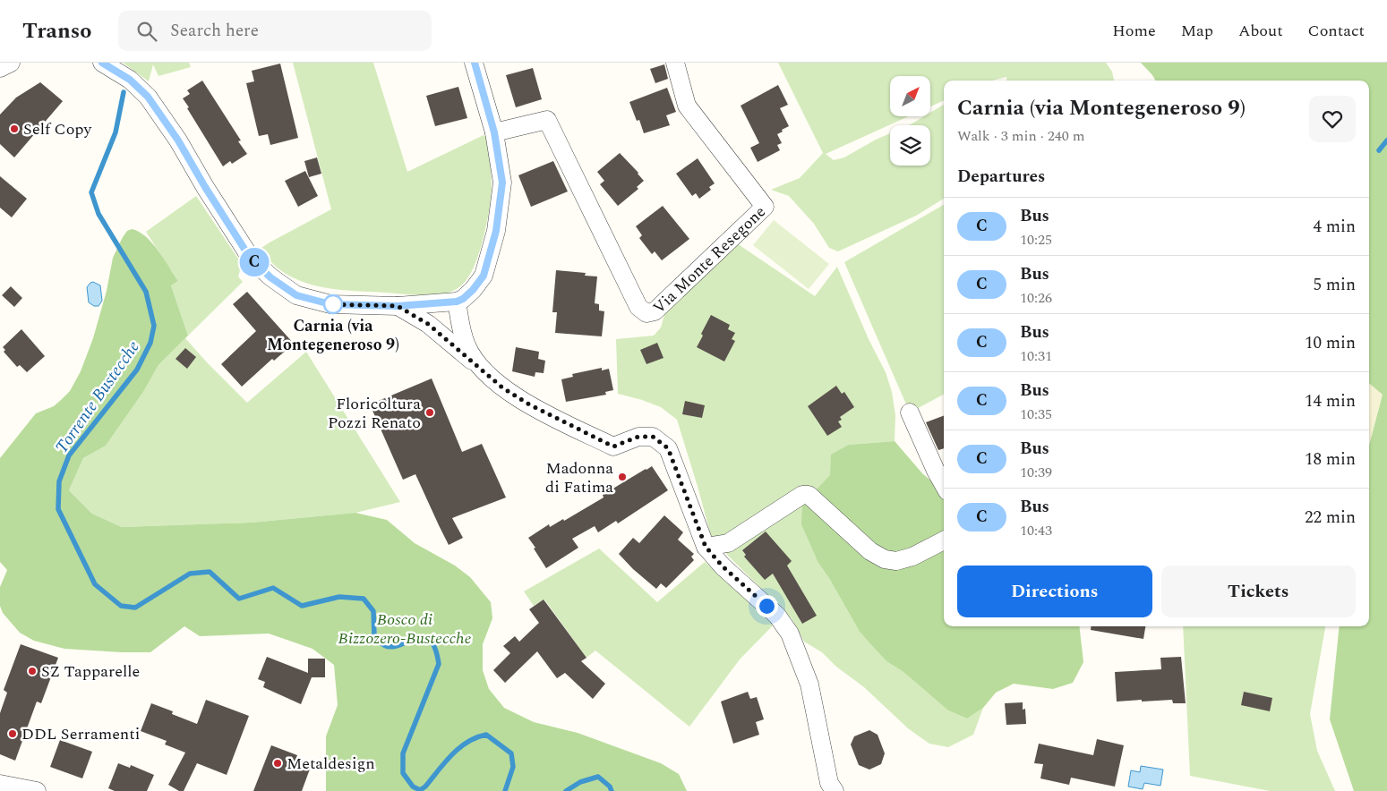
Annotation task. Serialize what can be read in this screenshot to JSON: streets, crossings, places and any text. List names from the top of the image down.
{
  "streets": {
    "street": ["Via Monte Resegone"]
  },
  "water": ["Torrente Bustecche"],
  "parks": ["Bosco di Bizzozero-Bustecche"],
  "places": [
    "Self Copy",
    "Carnia (via Montegeneroso 9)",
    "Floricoltura Pozzi Renato",
    "Madonna di Fatima",
    "SZ Tapparelle",
    "DDL Serramenti",
    "Metaldesign"
  ],
  "lines": ["bus line C"],
  "north": "top right",
  "page": {
    "header": "Transo",
    "search": "Search here",
    "nav": [
      "Home",
      "Map",
      "About",
      "Contact"
    ],
    "on_map": "C",
    "heading": [
      ["Carnia (via Montegeneroso 9)", "Walk · 3 min · 240 m"],
      "Departures"
    ],
    "list": [
      {
        "mark": "C",
        "name": "Bus",
        "note": "10:25",
        "value": "4 min"
      },
      {
        "mark": "C",
        "name": "Bus",
        "note": "10:26",
        "value": "5 min"
      },
      {
        "mark": "C",
        "name": "Bus",
        "note": "10:31",
        "value": "10 min"
      },
      {
        "mark": "C",
        "name": "Bus",
        "note": "10:35",
        "value": "14 min"
      },
      {
        "mark": "C",
        "name": "Bus",
        "note": "10:39",
        "value": "18 min"
      },
      {
        "mark": "C",
        "name": "Bus",
        "note": "10:43",
        "value": "22 min"
      }
    ],
    "buttons": ["Directions", "Tickets"]
  }
}
